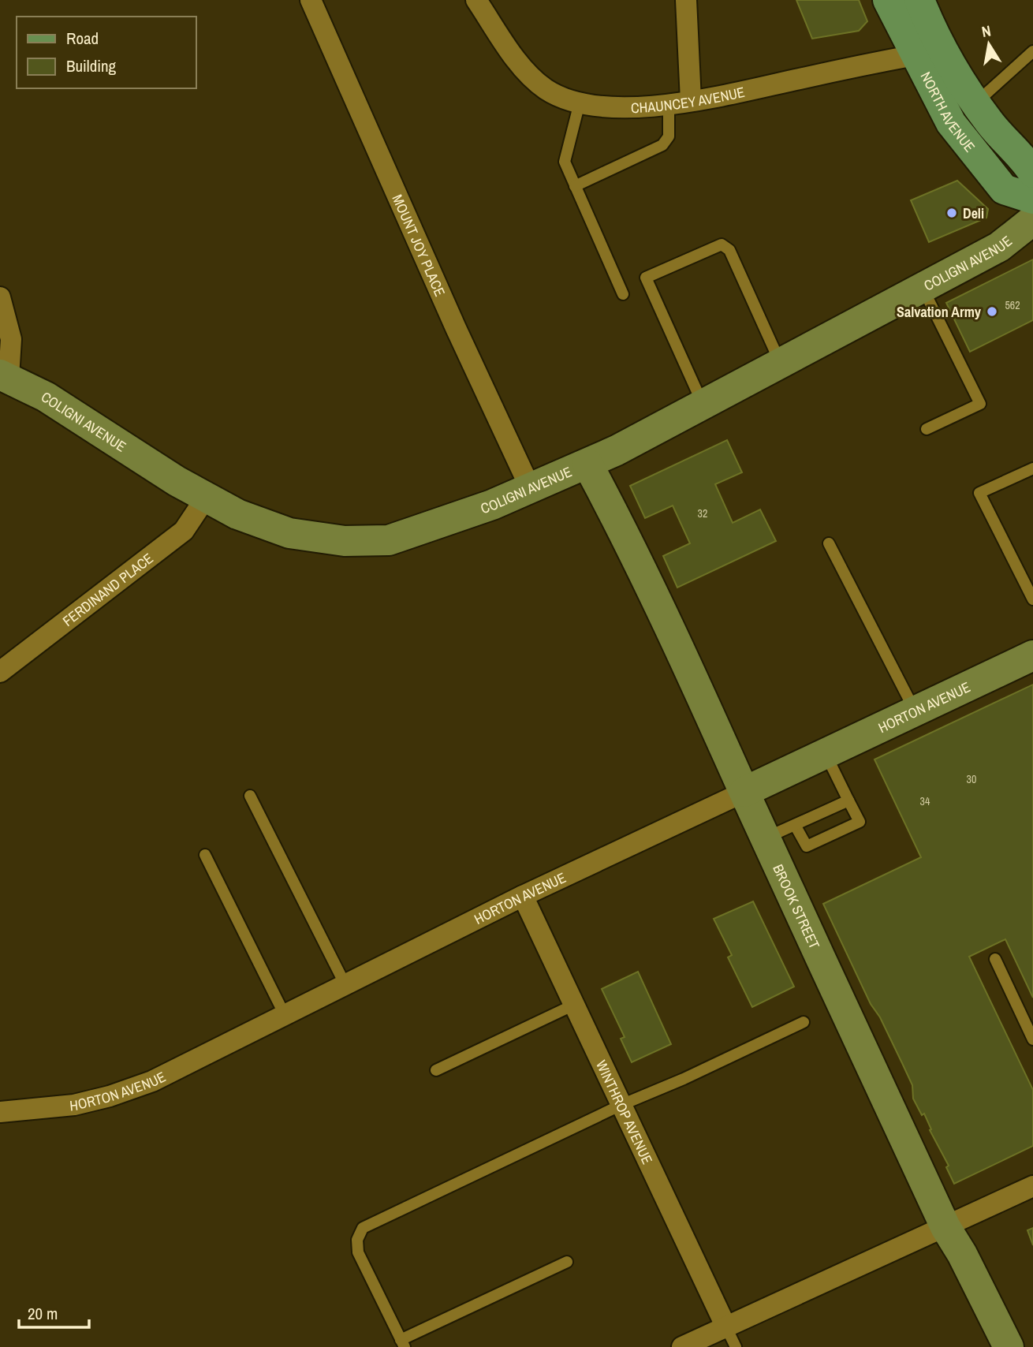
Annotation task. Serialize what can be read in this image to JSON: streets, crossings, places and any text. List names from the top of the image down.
{
  "streets": {
    "main road": ["NORTH AVENUE"],
    "street": [
      "CHAUNCEY AVENUE",
      "MOUNT JOY PLACE",
      "COLIGNI AVENUE",
      "FERDINAND PLACE",
      "HORTON AVENUE",
      "BROOK STREET",
      "WINTHROP AVENUE"
    ]
  },
  "crossings": [
    ["CHAUNCEY AVENUE", "NORTH AVENUE"],
    ["MOUNT JOY PLACE", "COLIGNI AVENUE"],
    ["COLIGNI AVENUE", "FERDINAND PLACE"],
    ["COLIGNI AVENUE", "BROOK STREET"],
    ["HORTON AVENUE", "BROOK STREET"],
    ["HORTON AVENUE", "WINTHROP AVENUE"]
  ],
  "places": ["Deli", "Salvation Army"],
  "house_numbers": [
    "562",
    "32",
    "30",
    "34"
  ],
  "legend": ["Road", "Building"],
  "scale_bar": "20 m",
  "north": "top"
}
